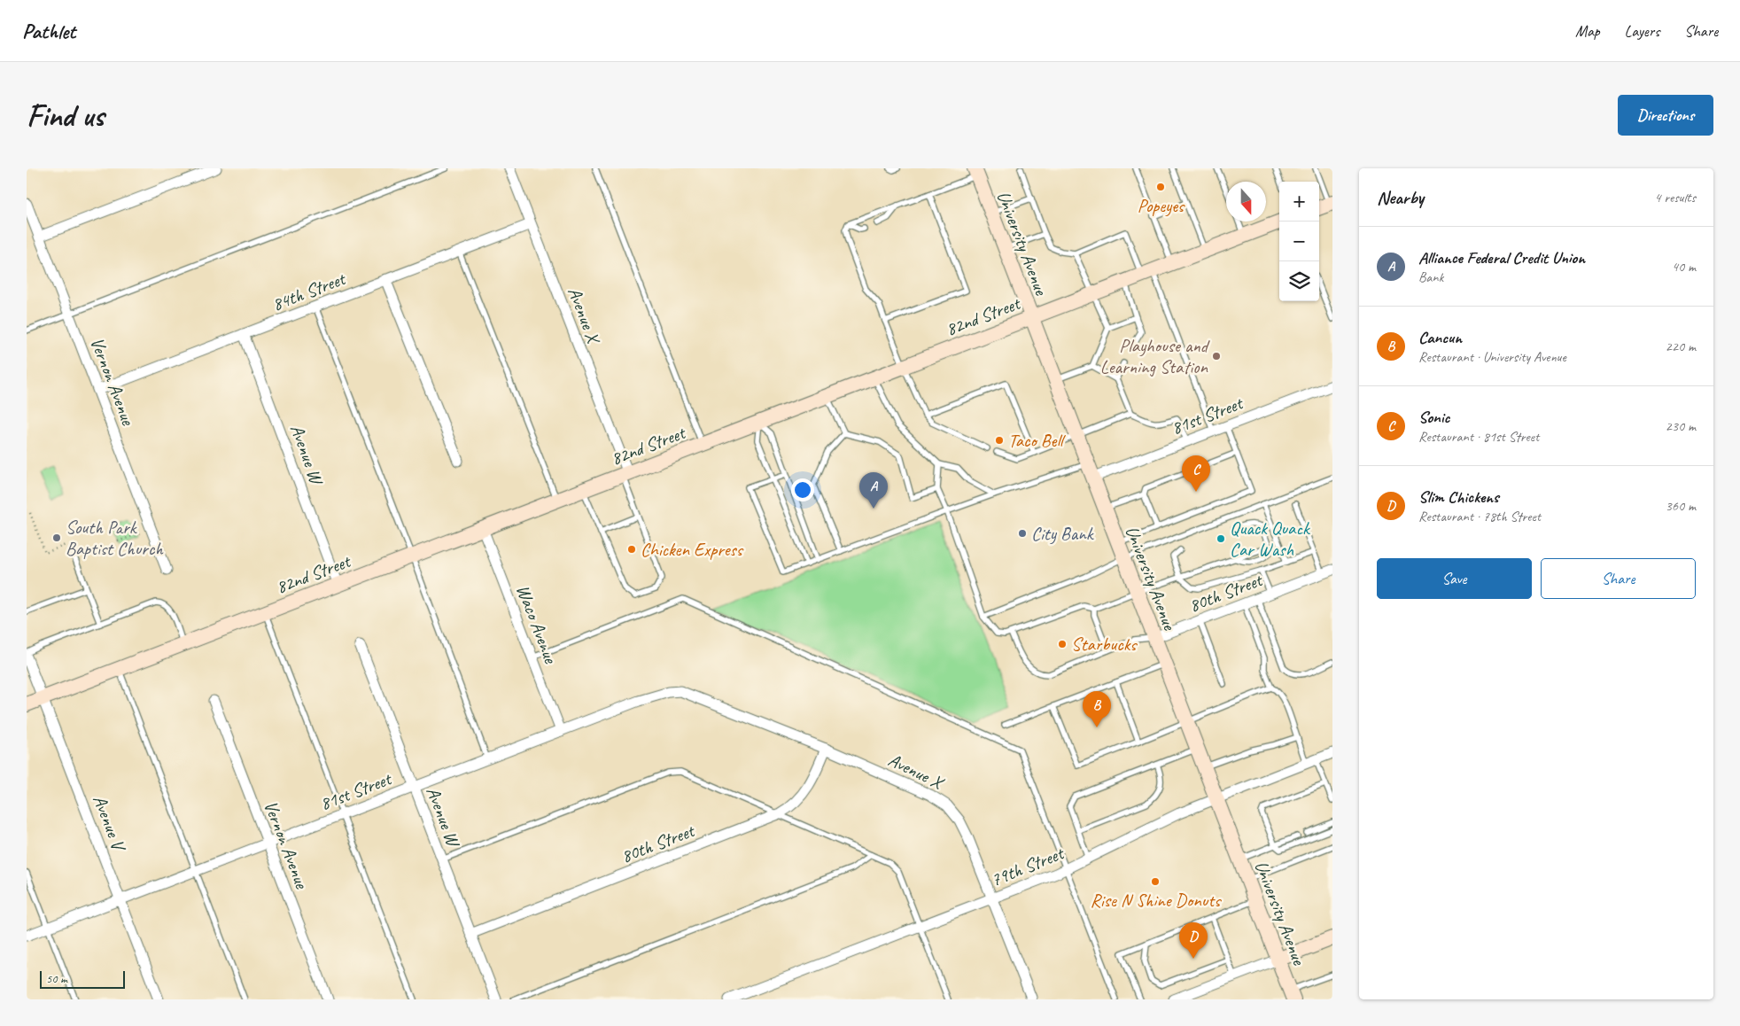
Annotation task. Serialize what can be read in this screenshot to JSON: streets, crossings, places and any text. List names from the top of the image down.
{
  "streets": {
    "main road": ["University Avenue", "82nd Street"],
    "street": [
      "84th Street",
      "Avenue X",
      "Vernon Avenue",
      "81st Street",
      "Avenue W",
      "80th Street",
      "Waco Avenue",
      "Avenue V",
      "79th Street"
    ]
  },
  "crossings": [
    ["University Avenue", "82nd Street"],
    ["University Avenue", "81st Street"],
    ["University Avenue", "80th Street"],
    ["University Avenue", "79th Street"],
    ["84th Street", "Avenue X"],
    ["84th Street", "Vernon Avenue"],
    ["84th Street", "Avenue W"],
    ["Avenue X", "82nd Street"],
    ["Avenue X", "81st Street"],
    ["Avenue X", "80th Street"],
    ["Avenue X", "79th Street"],
    ["82nd Street", "Avenue W"],
    ["82nd Street", "Waco Avenue"],
    ["82nd Street", "Avenue V"],
    ["Vernon Avenue", "81st Street"],
    ["81st Street", "Avenue W"],
    ["81st Street", "Waco Avenue"],
    ["81st Street", "Avenue V"],
    ["Avenue W", "80th Street"]
  ],
  "places": [
    "Popeyes",
    "Playhouse and Learning Station",
    "Taco Bell",
    "City Bank",
    "South Park Baptist Church",
    "Quack Quack Car Wash",
    "Chicken Express",
    "Starbucks",
    "Rise N Shine Donuts"
  ],
  "scale_bar": "50 m",
  "north": "bottom",
  "page": {
    "header": "Pathlet",
    "nav": ["Map", "Layers", "Share"],
    "buttons": [
      "Directions",
      ["Save", "Share"]
    ],
    "title": "Find us",
    "heading": ["Nearby", "4 results"],
    "map_buttons": ["+", "−"],
    "list": [
      {
        "mark": "A",
        "name": "Alliance Federal Credit Union",
        "note": "Bank",
        "value": "40 m"
      },
      {
        "mark": "B",
        "name": "Cancun",
        "note": "Restaurant · University Avenue",
        "value": "220 m"
      },
      {
        "mark": "C",
        "name": "Sonic",
        "note": "Restaurant · 81st Street",
        "value": "230 m"
      },
      {
        "mark": "D",
        "name": "Slim Chickens",
        "note": "Restaurant · 78th Street",
        "value": "360 m"
      }
    ],
    "pins": [
      "C",
      "A",
      "B",
      "D"
    ],
    "scale": "50 m"
  }
}
